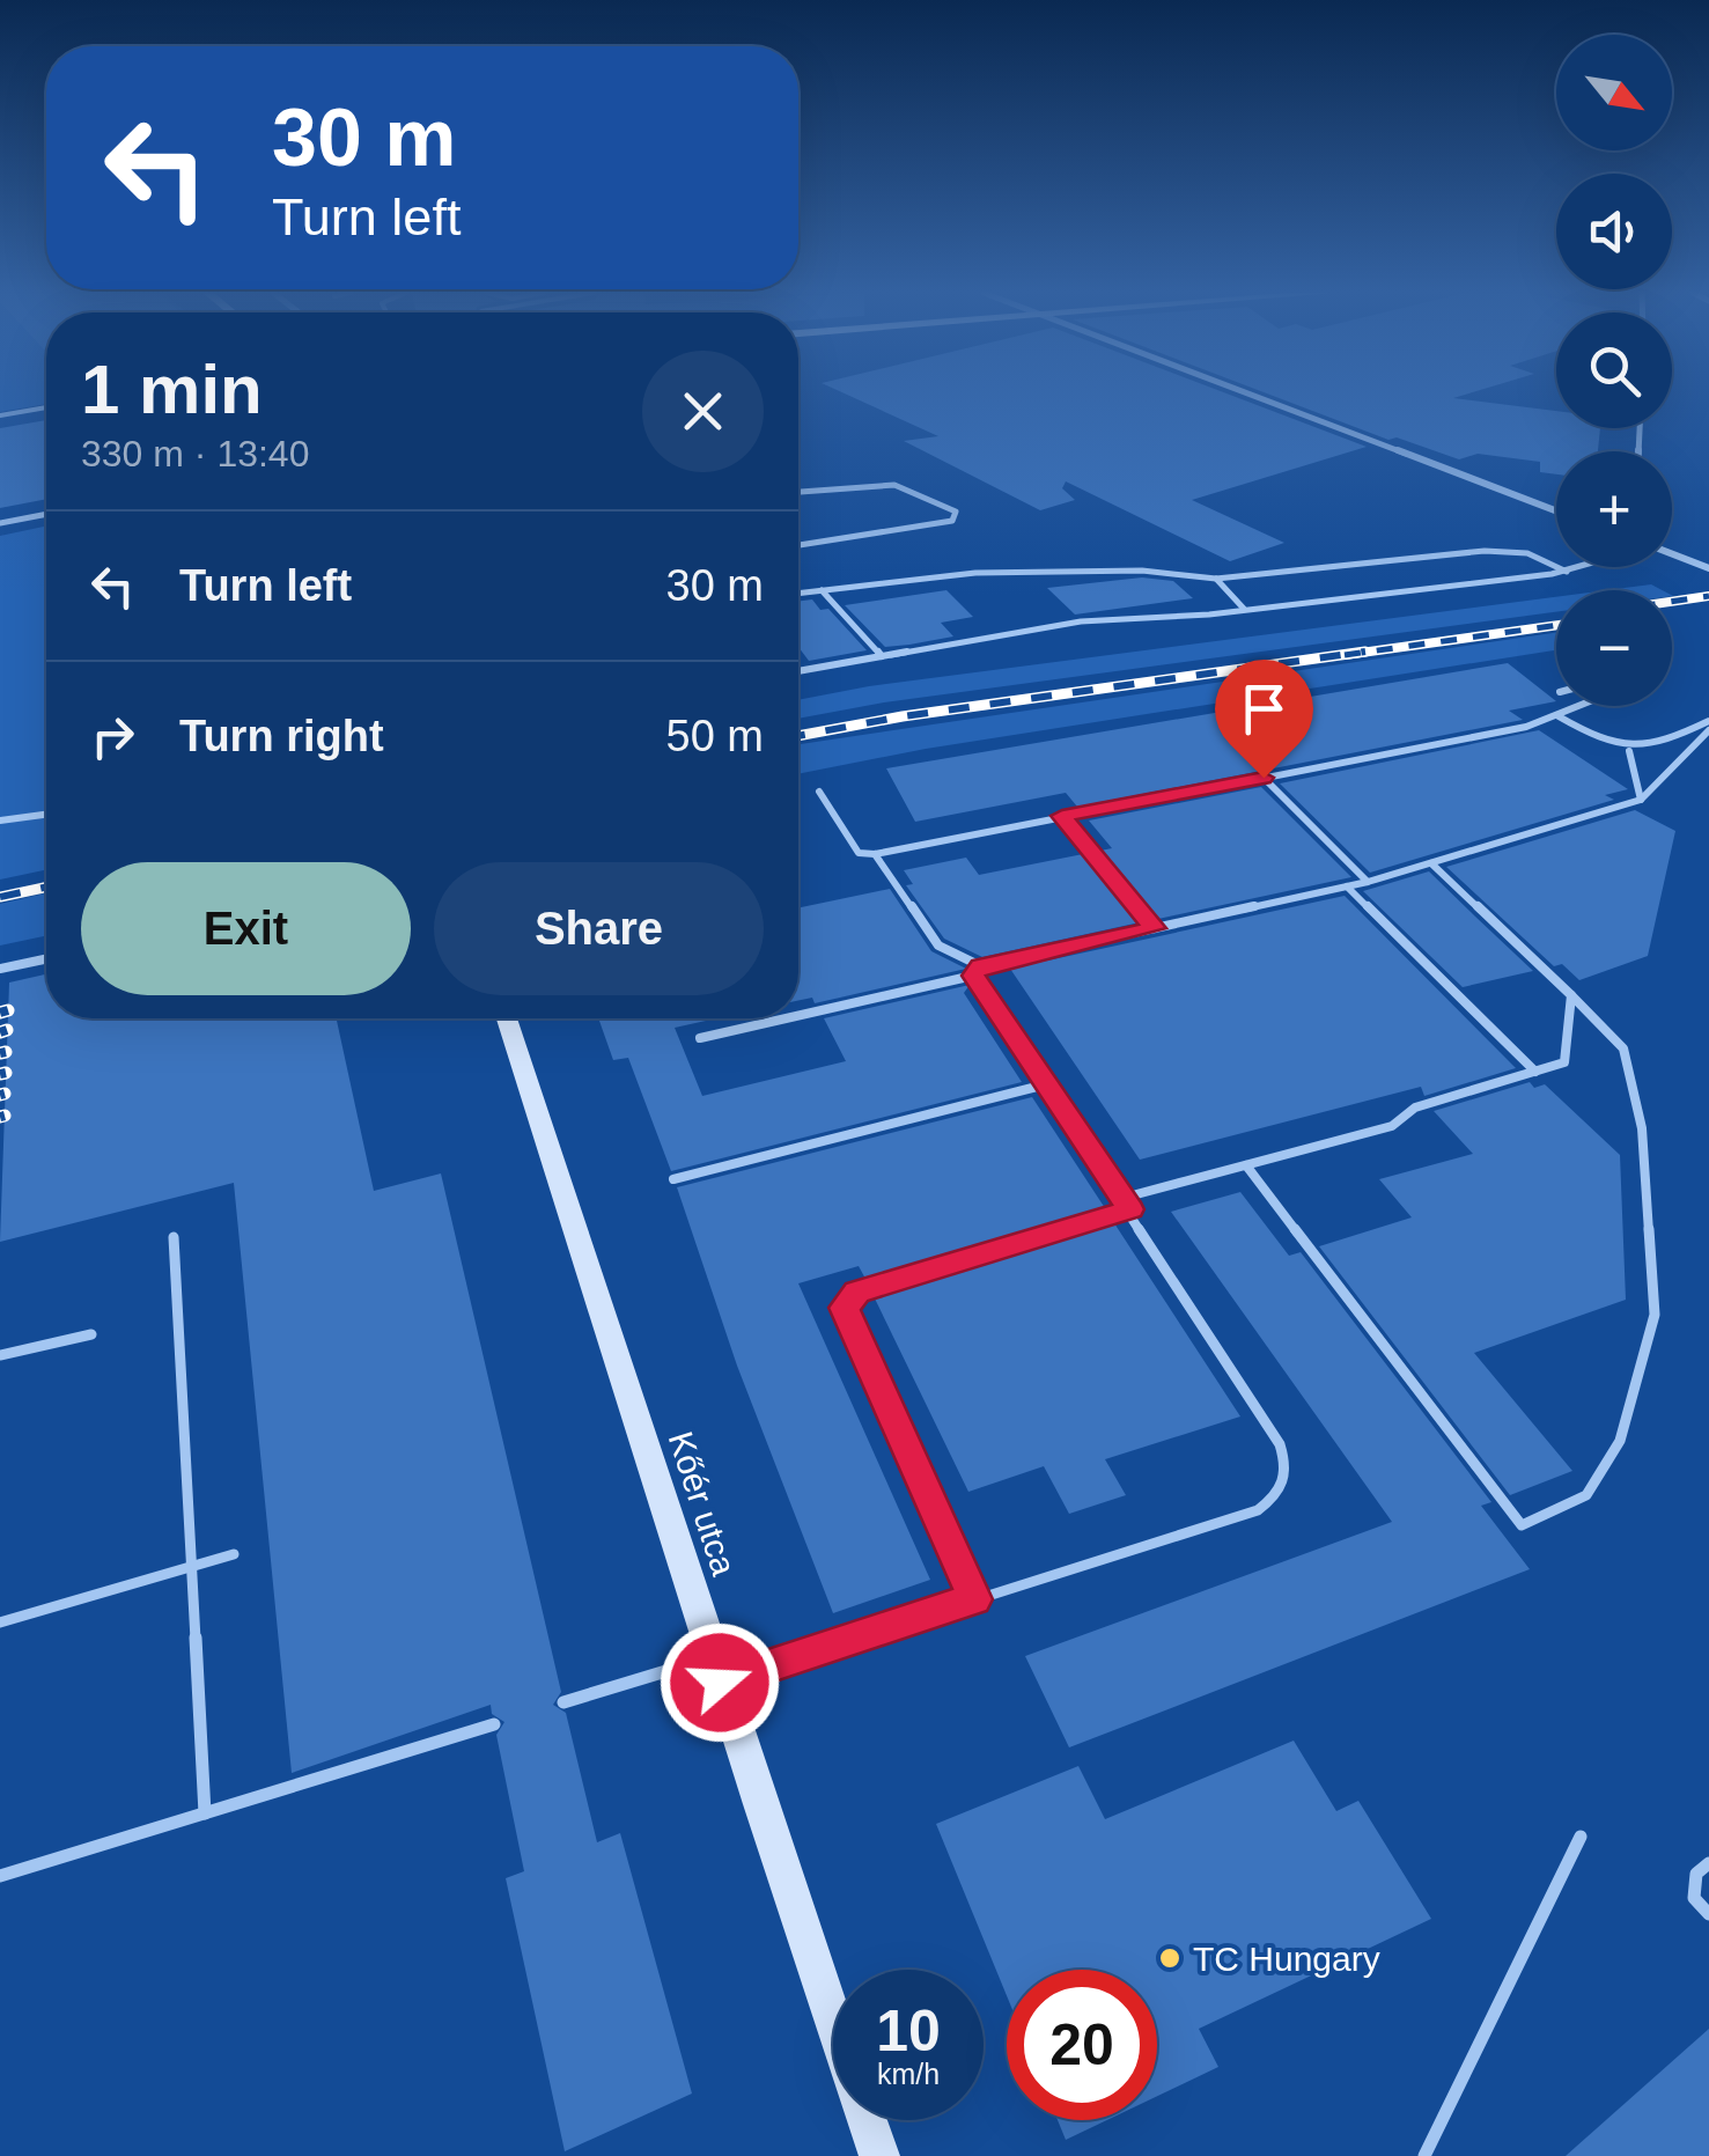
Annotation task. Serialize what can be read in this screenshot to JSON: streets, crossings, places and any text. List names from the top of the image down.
{
  "streets": {
    "street": ["Kőér utca"]
  },
  "places": ["TC Hungary"],
  "north": "bottom right",
  "page": {
    "map_buttons": ["+", "−"],
    "turn": ["30 m", "Turn left"],
    "heading": ["1 min", "330 m · 13:40"],
    "list": [
      {
        "name": "Turn left",
        "value": "30 m"
      },
      {
        "name": "Turn right",
        "value": "50 m"
      }
    ],
    "buttons": ["Exit", "Share"],
    "speed": "10 km/h",
    "limit": "20"
  }
}
